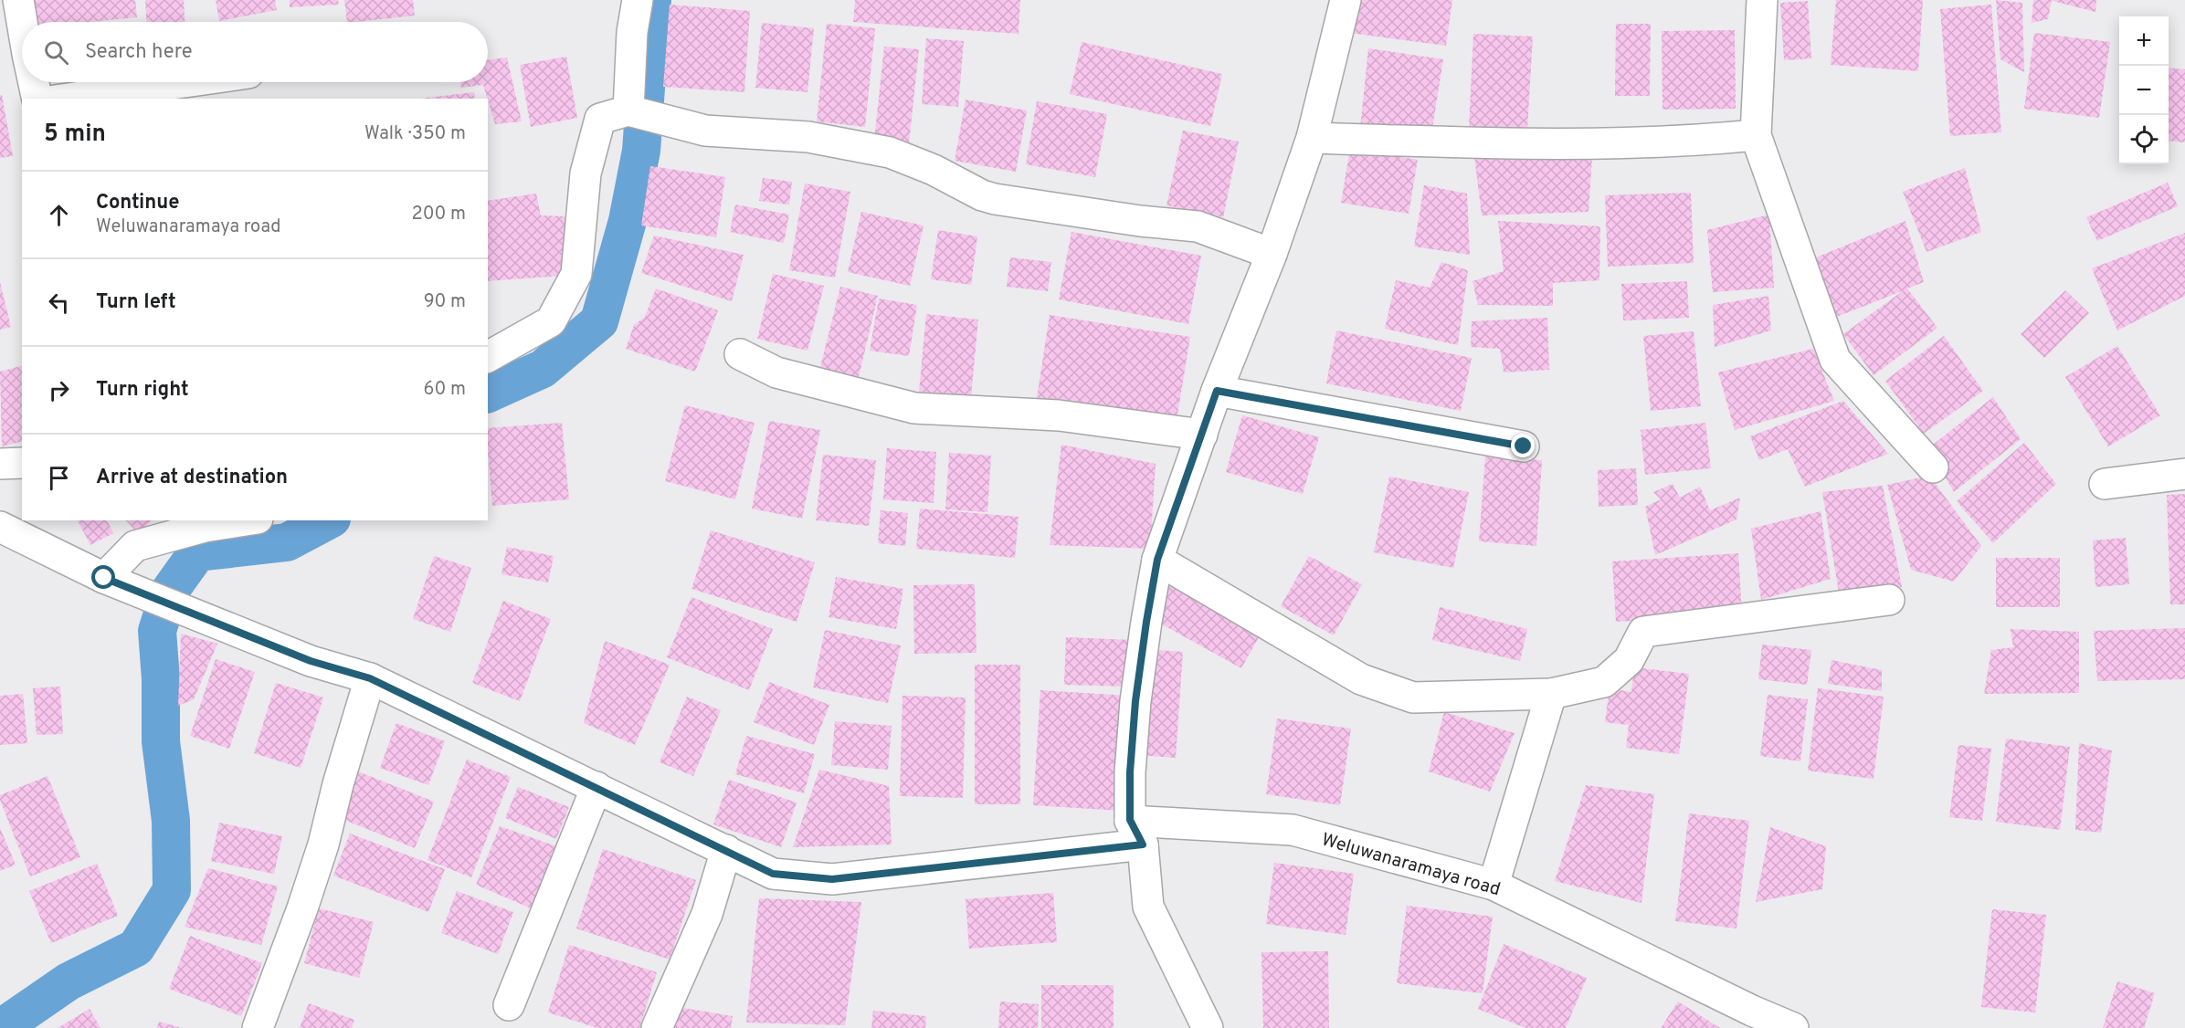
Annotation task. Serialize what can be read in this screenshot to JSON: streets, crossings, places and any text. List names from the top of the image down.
{
  "streets": {
    "street": ["Weluwanaramaya road"]
  },
  "page": {
    "map_buttons": ["+", "−"],
    "search": "Search here",
    "heading": ["5 min", "Walk · 350 m"],
    "list": [
      ["Continue", "Weluwanaramaya road", "200 m"],
      ["Turn left", "90 m"],
      ["Turn right", "60 m"],
      "Arrive at destination"
    ]
  }
}
